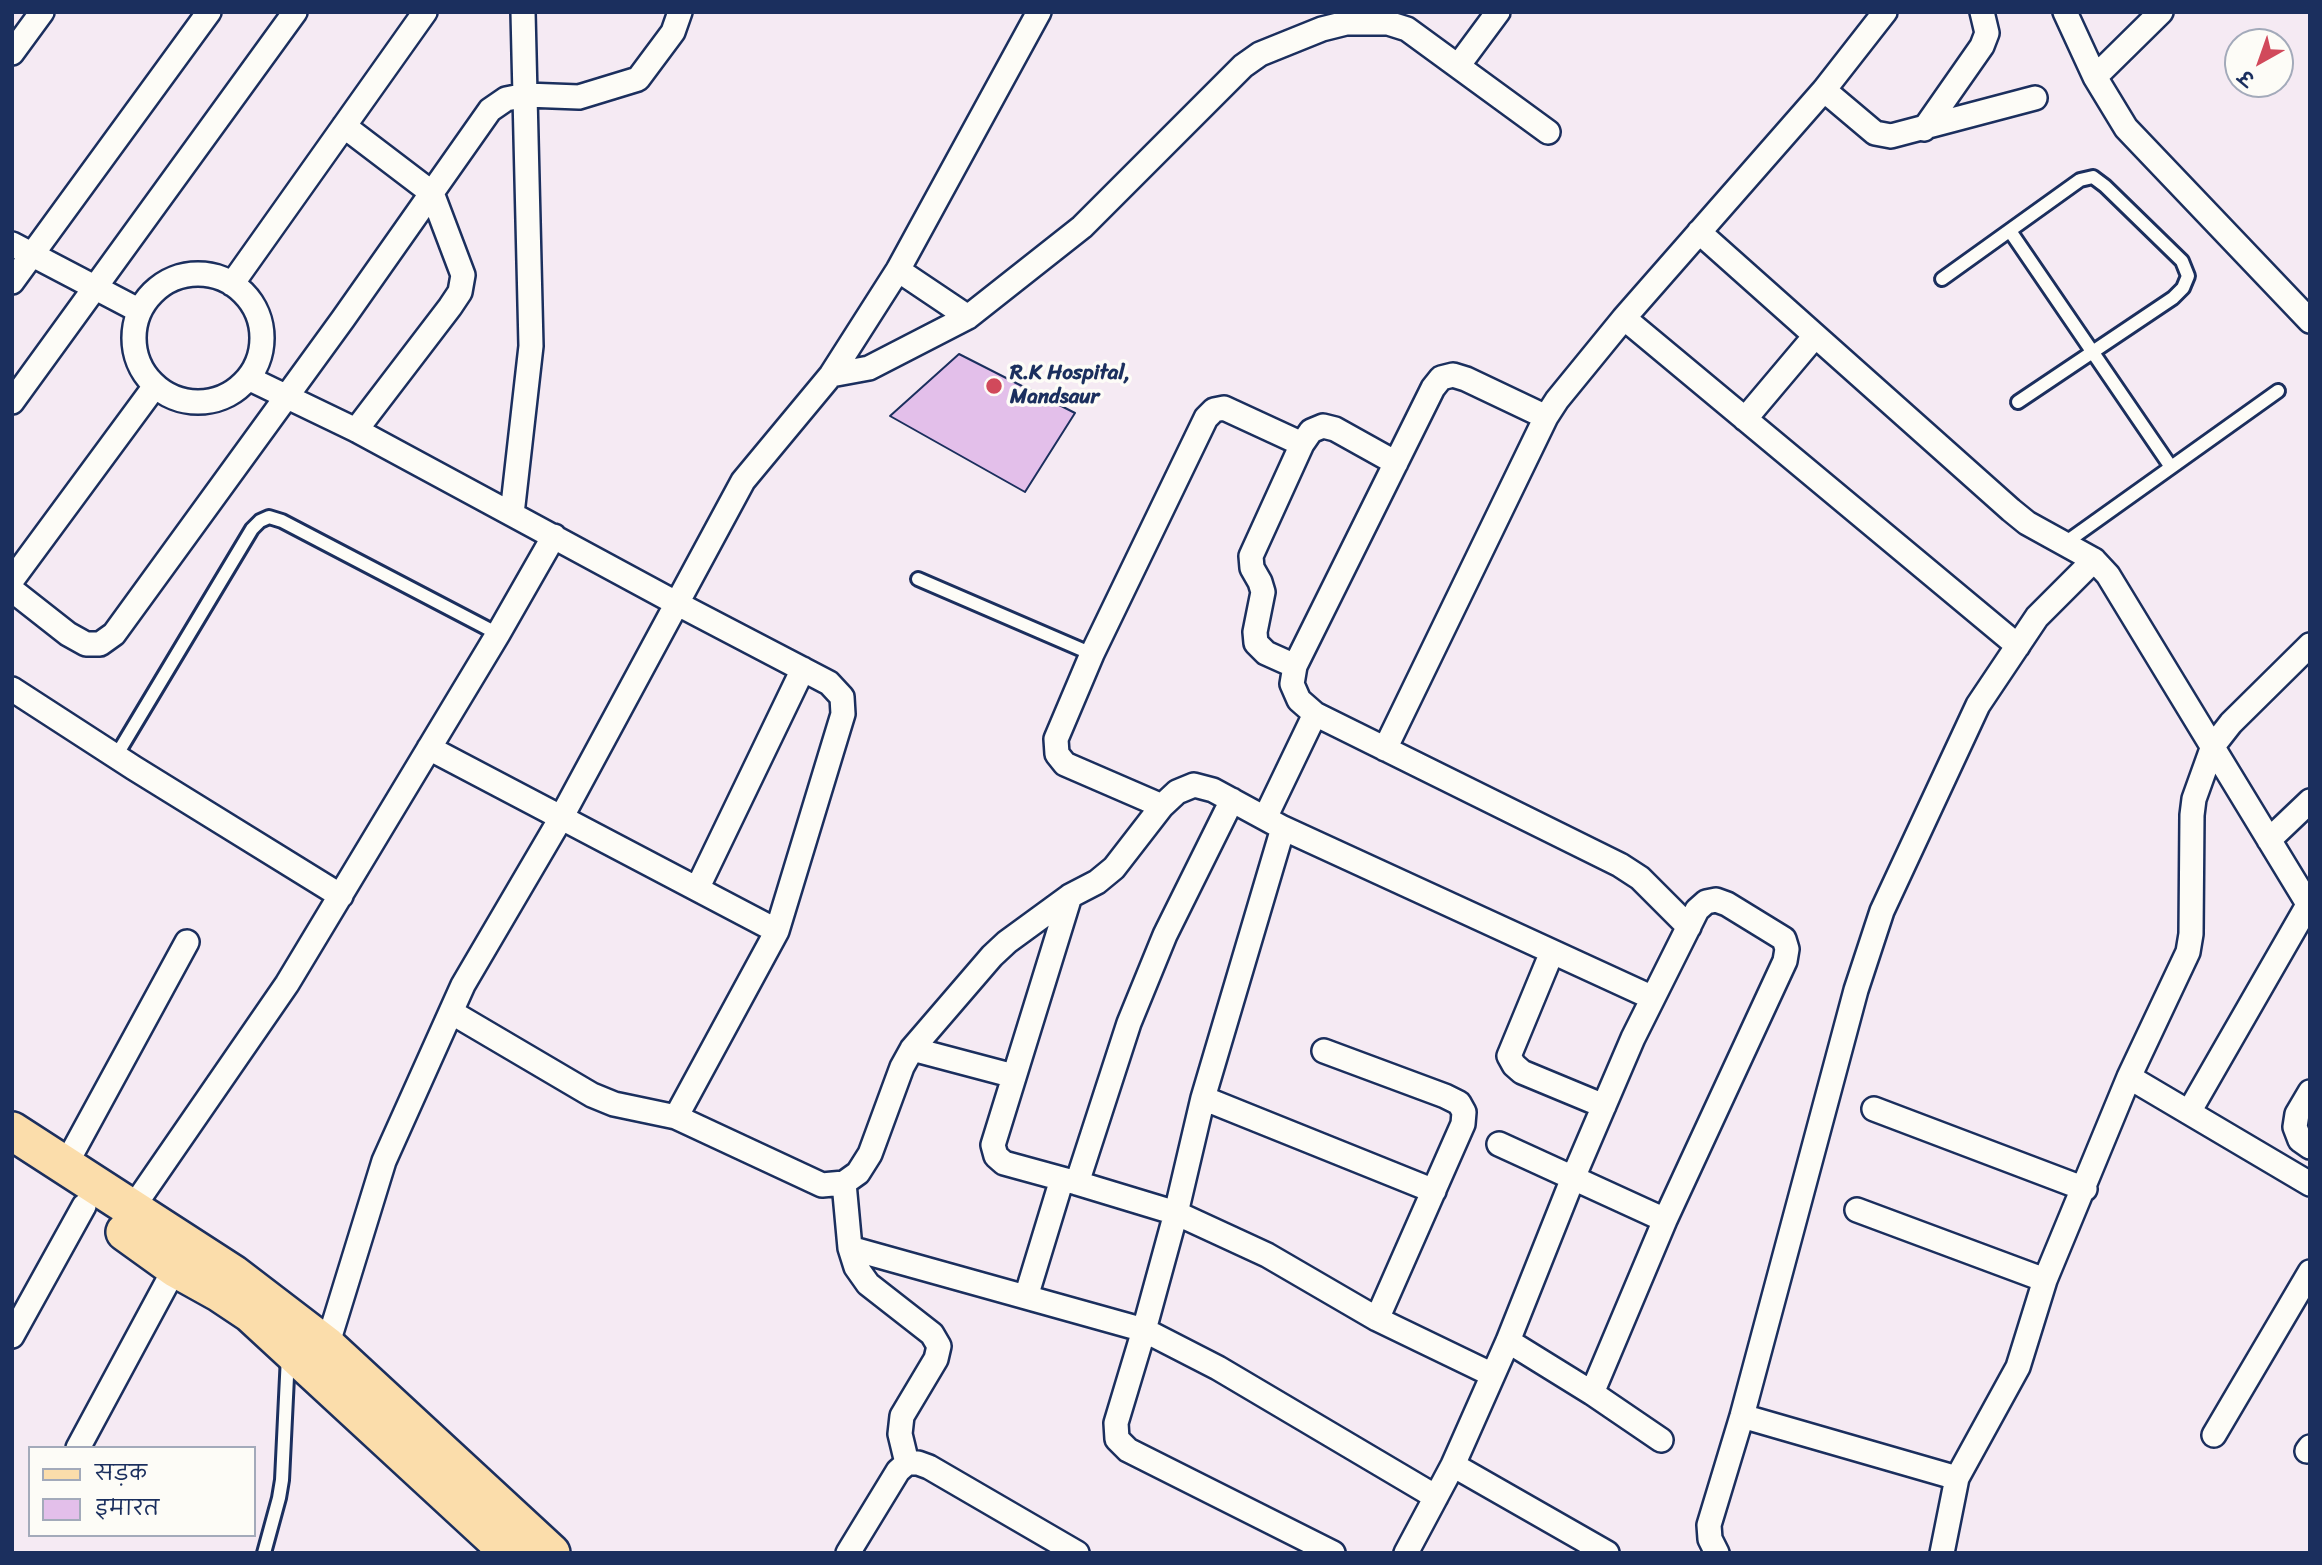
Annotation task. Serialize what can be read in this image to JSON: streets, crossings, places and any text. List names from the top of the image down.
{
  "places": ["R.K Hospital, Mandsaur"],
  "legend": ["सड़क", "इमारत"],
  "north": "bottom left"
}
